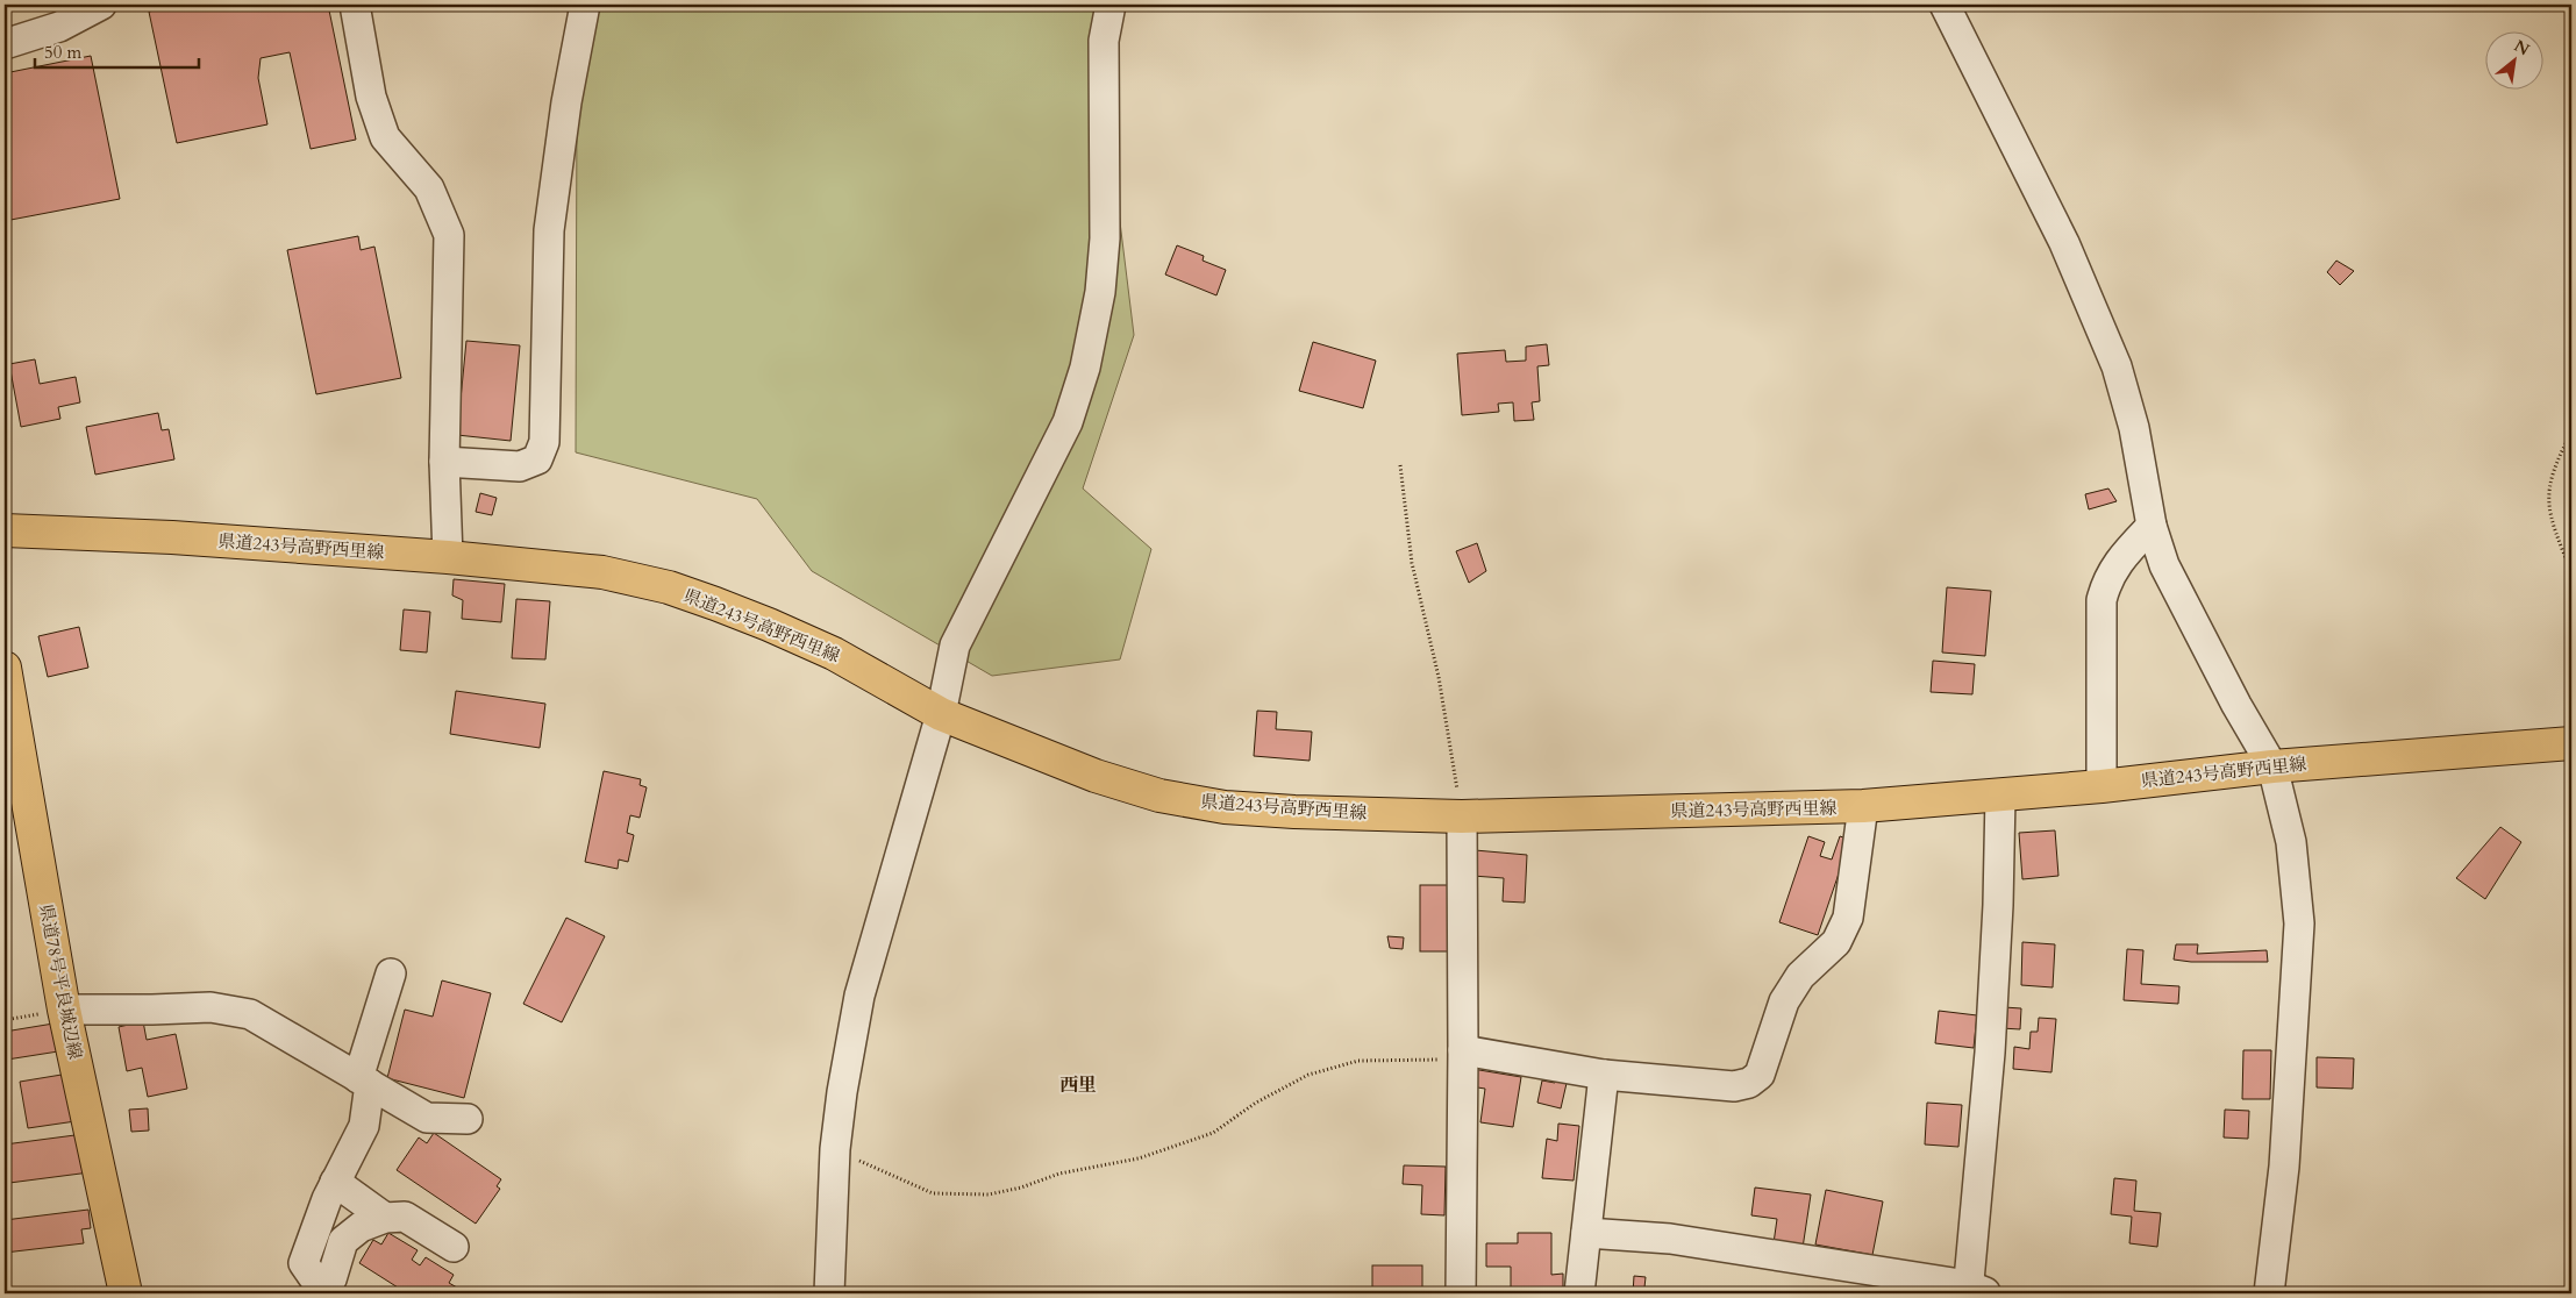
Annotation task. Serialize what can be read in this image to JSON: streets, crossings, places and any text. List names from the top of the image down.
{
  "streets": {
    "main road": ["県道243号高野西里線", "県道78号平良城辺線"]
  },
  "districts": ["西里"],
  "scale_bar": "50 m",
  "north": "top right"
}
